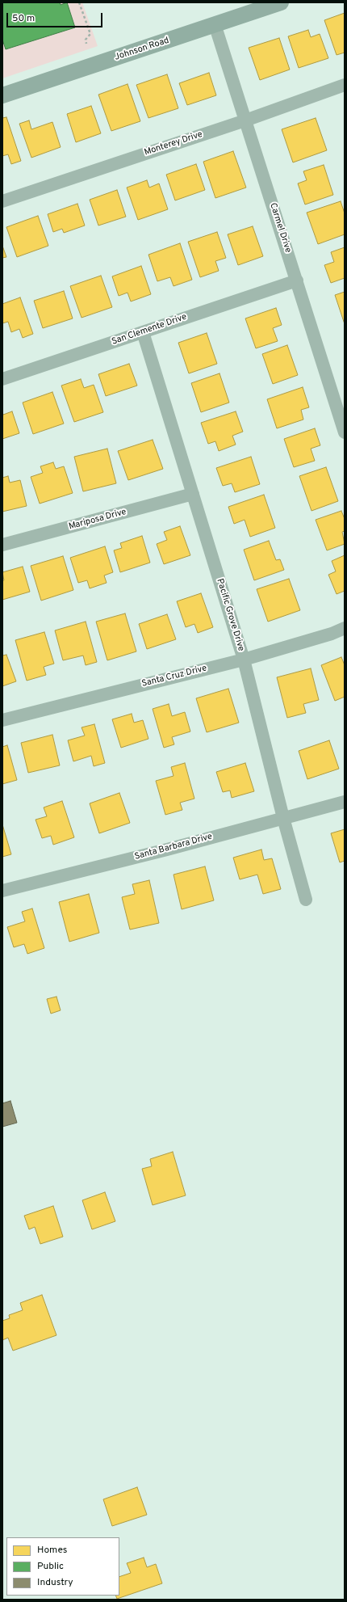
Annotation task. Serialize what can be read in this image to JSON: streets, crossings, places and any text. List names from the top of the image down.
{
  "streets": {
    "main road": ["Johnson Road"],
    "street": [
      "Monterey Drive",
      "Carmel Drive",
      "San Clemente Drive",
      "Mariposa Drive",
      "Pacific Grove Drive",
      "Santa Cruz Drive",
      "Santa Barbara Drive"
    ]
  },
  "crossings": [
    ["Johnson Road", "Carmel Drive"],
    ["Monterey Drive", "Carmel Drive"],
    ["Carmel Drive", "San Clemente Drive"],
    ["San Clemente Drive", "Pacific Grove Drive"],
    ["Mariposa Drive", "Pacific Grove Drive"],
    ["Pacific Grove Drive", "Santa Cruz Drive"],
    ["Pacific Grove Drive", "Santa Barbara Drive"]
  ],
  "legend": ["Homes", "Public", "Industry"],
  "scale_bar": "50 m"
}
